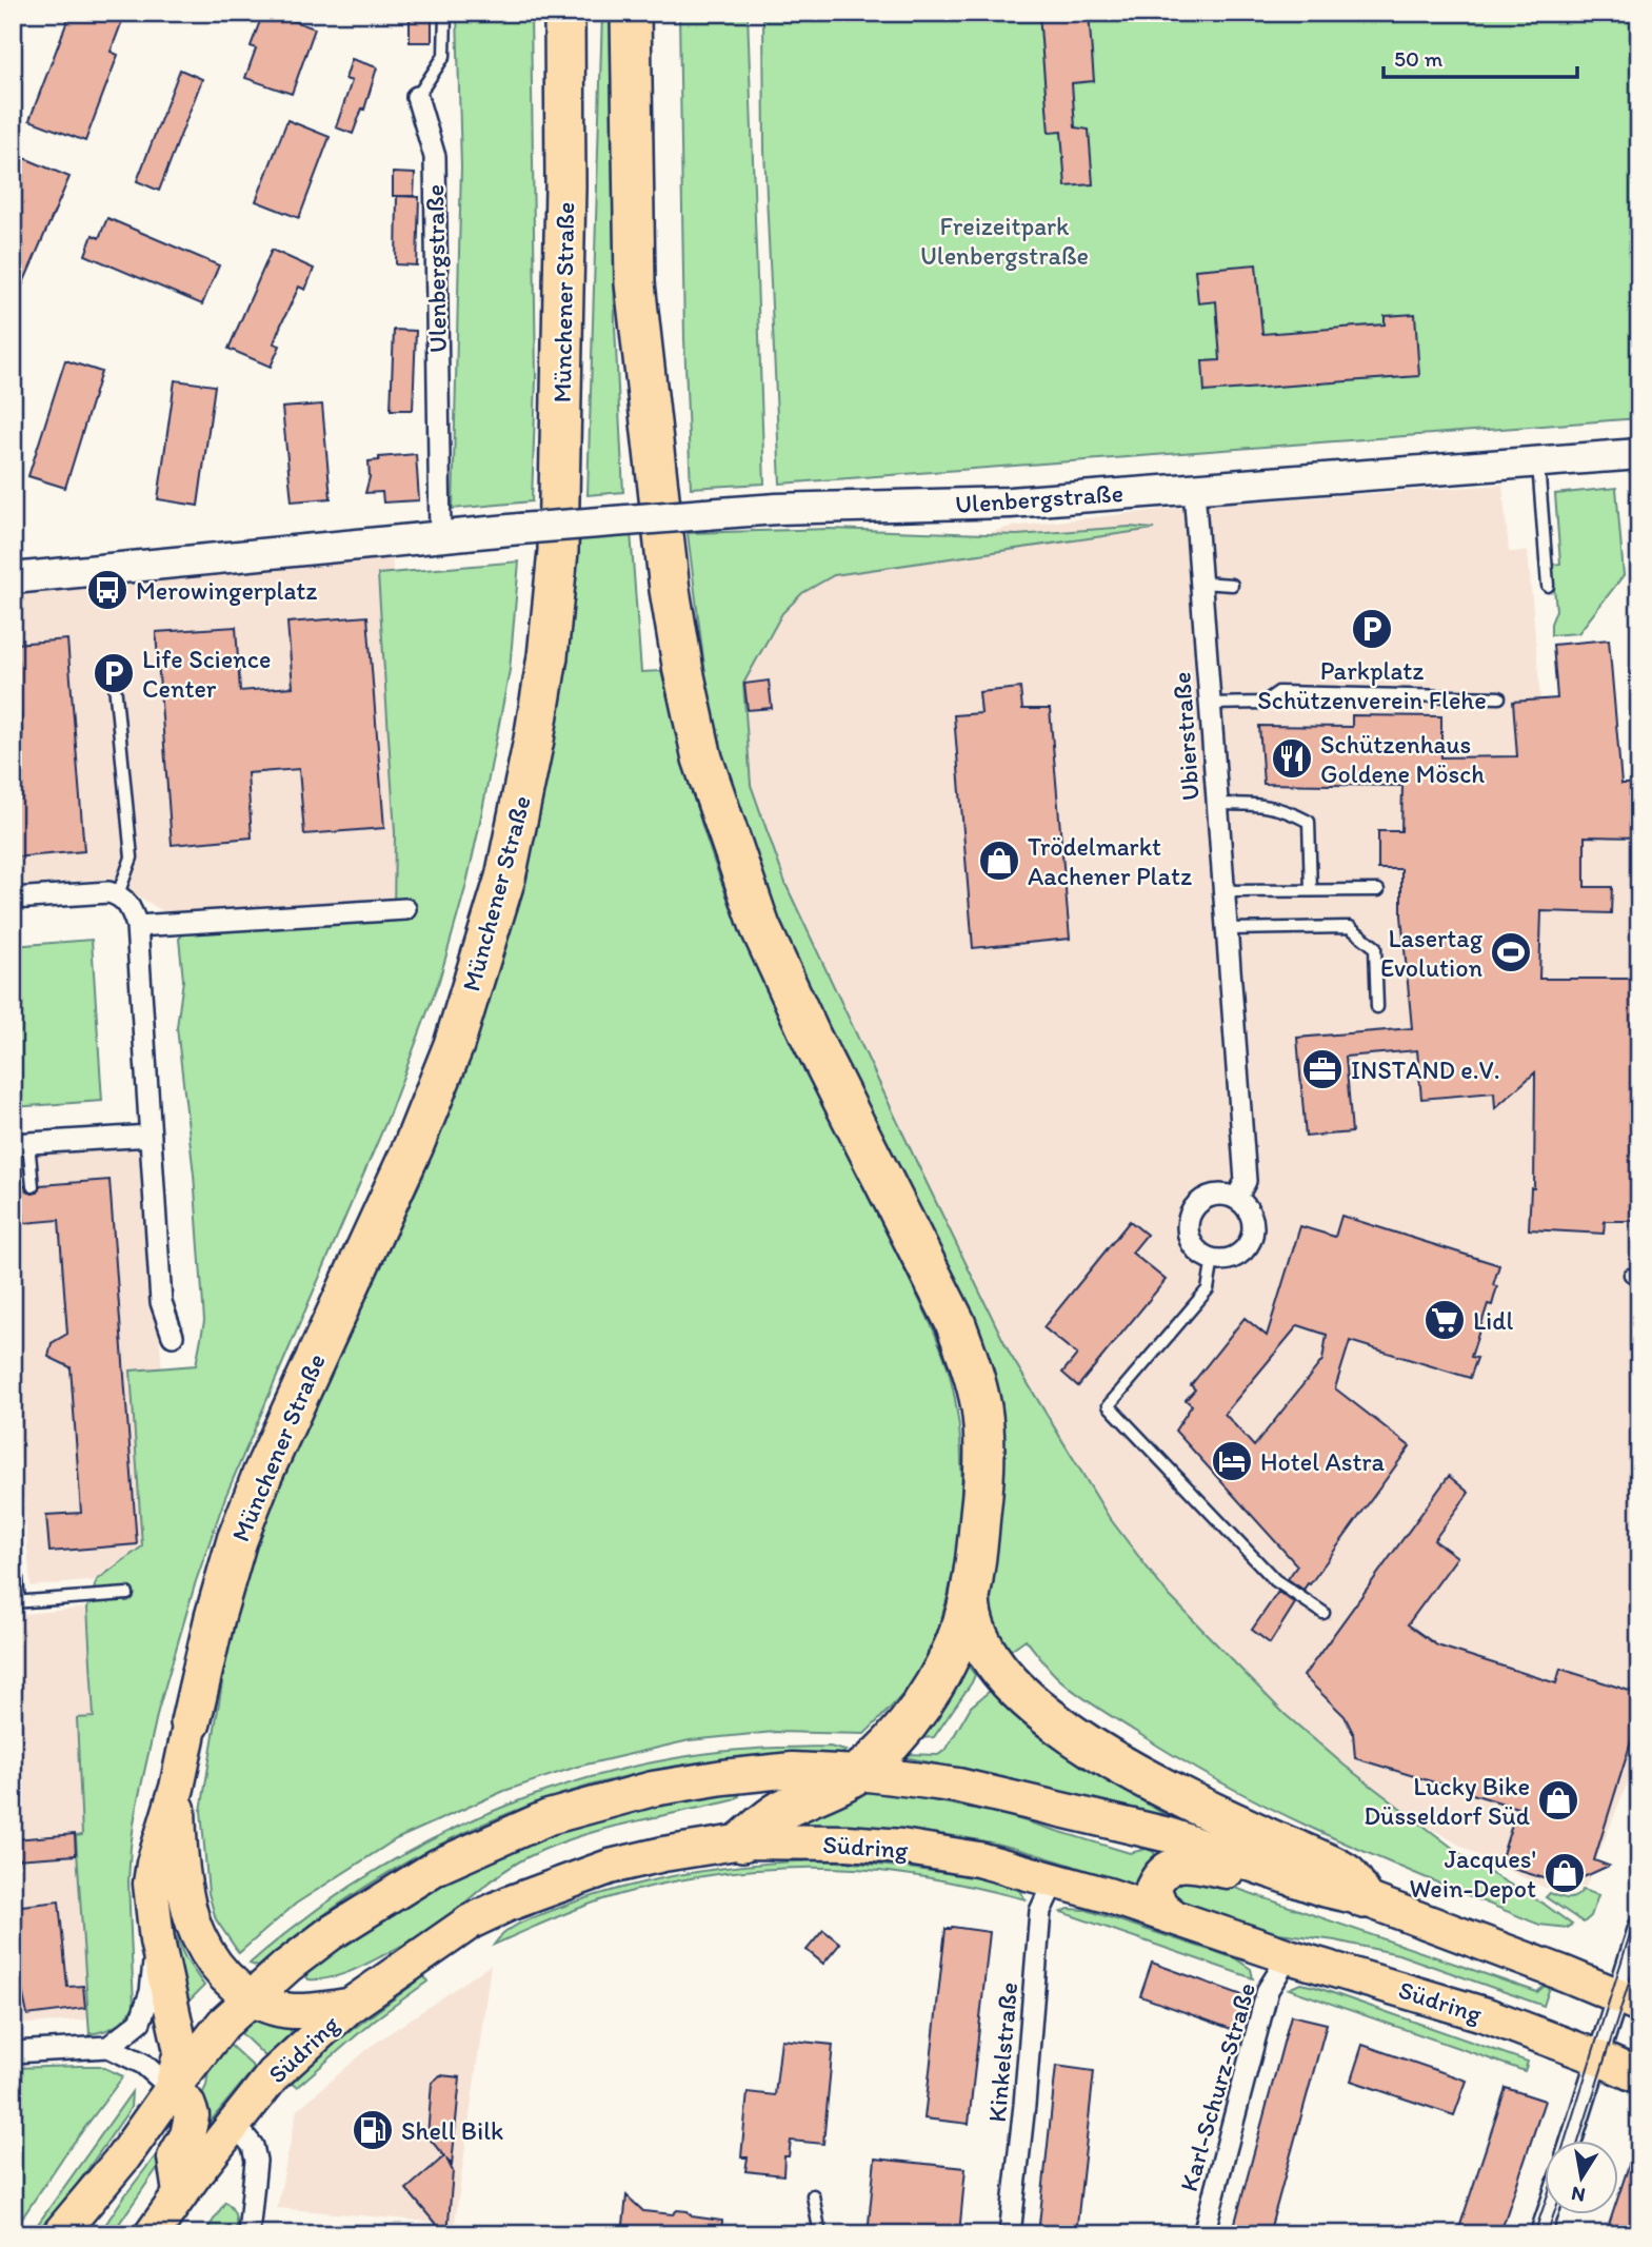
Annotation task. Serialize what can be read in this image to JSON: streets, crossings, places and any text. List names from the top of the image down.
{
  "streets": {
    "highway": ["Münchener Straße"],
    "main road": ["Südring"],
    "street": [
      "Ulenbergstraße",
      "Ubierstraße",
      "Kinkelstraße",
      "Karl-Schurz-Straße"
    ]
  },
  "crossings": [
    ["Ulenbergstraße", "Ubierstraße"],
    ["Südring", "Kinkelstraße"],
    ["Südring", "Karl-Schurz-Straße"]
  ],
  "parks": ["Freizeitpark Ulenbergstraße"],
  "places": {
    "bus stop": ["Merowingerplatz"],
    "parking": ["Parkplatz Schützenverein Flehe", "Life Science Center"],
    "restaurant": ["Schützenhaus Goldene Mösch"],
    "shop": ["Trödelmarkt Aachener Platz", "Lucky Bike Düsseldorf Süd", "Jacques' Wein-Depot"],
    "sports": ["Lasertag Evolution"],
    "office": ["INSTAND e.V."],
    "supermarket": ["Lidl"],
    "hotel": ["Hotel Astra"],
    "fuel station": ["Shell Bilk"]
  },
  "scale_bar": "50 m",
  "north": "bottom"
}
